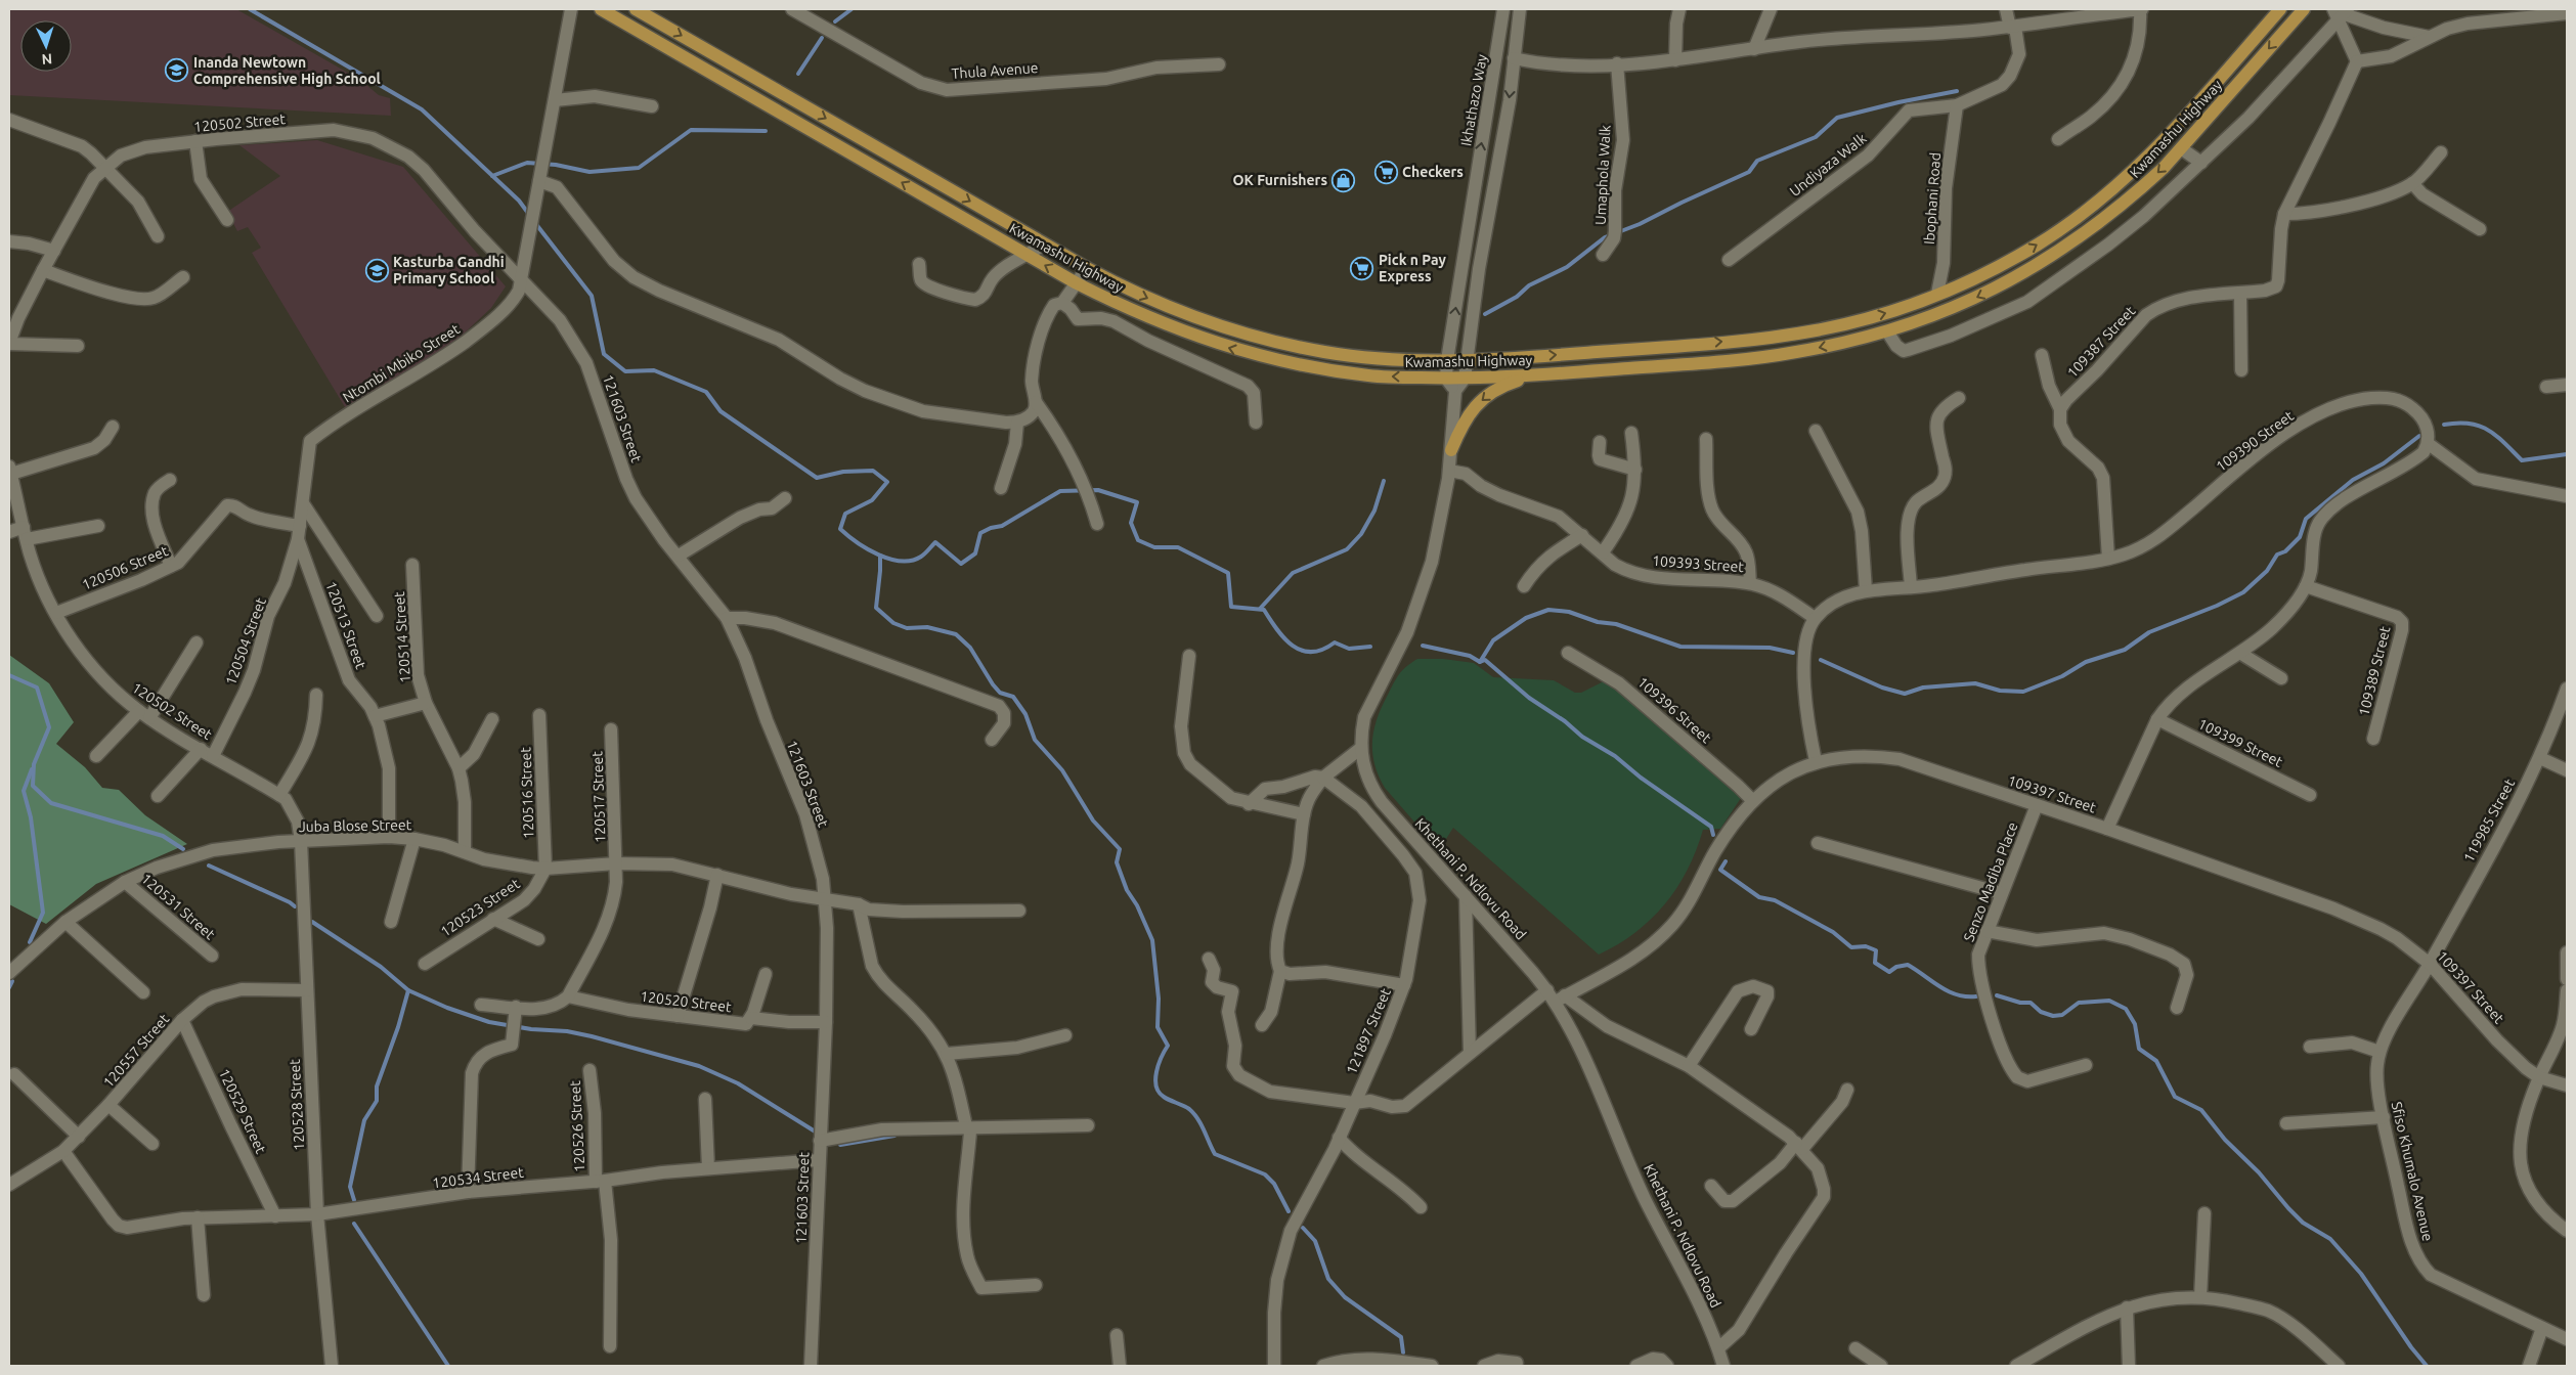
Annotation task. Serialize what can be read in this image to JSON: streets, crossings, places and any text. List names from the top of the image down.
{
  "streets": {
    "main road": ["Kwamashu Highway"],
    "street": [
      "Thula Avenue",
      "Ikhathazo Way",
      "120502 Street",
      "Undiyaza Walk",
      "Umaphola Walk",
      "Ibophani Road",
      "109387 Street",
      "Ntombi Mbiko Street",
      "121603 Street",
      "109390 Street",
      "109393 Street",
      "120506 Street",
      "120513 Street",
      "120514 Street",
      "120504 Street",
      "109389 Street",
      "109396 Street",
      "109399 Street",
      "120516 Street",
      "109397 Street",
      "120517 Street",
      "119985 Street",
      "Juba Blose Street",
      "Khethani P. Ndlovu Road",
      "Senzo Madiba Place",
      "120531 Street",
      "120523 Street",
      "120520 Street",
      "121897 Street",
      "120557 Street",
      "120528 Street",
      "120529 Street",
      "120526 Street",
      "Sfiso Khumalo Avenue",
      "120534 Street"
    ]
  },
  "crossings": [
    ["Ikhathazo Way", "Kwamashu Highway"],
    ["120502 Street", "Ntombi Mbiko Street"],
    ["120502 Street", "121603 Street"],
    ["120502 Street", "120506 Street"],
    ["120502 Street", "120504 Street"],
    ["120502 Street", "Juba Blose Street"],
    ["120502 Street", "120528 Street"],
    ["Kwamashu Highway", "Ibophani Road"],
    ["Undiyaza Walk", "Ibophani Road"],
    ["Ntombi Mbiko Street", "121603 Street"],
    ["Ntombi Mbiko Street", "120504 Street"],
    ["121603 Street", "Juba Blose Street"],
    ["121603 Street", "120534 Street"],
    ["109390 Street", "109393 Street"],
    ["109393 Street", "Khethani P. Ndlovu Road"],
    ["120506 Street", "120513 Street"],
    ["120506 Street", "120504 Street"],
    ["120513 Street", "120504 Street"],
    ["120513 Street", "Juba Blose Street"],
    ["120514 Street", "Juba Blose Street"],
    ["109396 Street", "109397 Street"],
    ["120516 Street", "Juba Blose Street"],
    ["120516 Street", "120523 Street"],
    ["109397 Street", "119985 Street"],
    ["109397 Street", "Khethani P. Ndlovu Road"],
    ["109397 Street", "Senzo Madiba Place"],
    ["109397 Street", "121897 Street"],
    ["109397 Street", "Sfiso Khumalo Avenue"],
    ["120517 Street", "Juba Blose Street"],
    ["120517 Street", "120520 Street"],
    ["119985 Street", "Sfiso Khumalo Avenue"],
    ["Juba Blose Street", "120531 Street"],
    ["Juba Blose Street", "120523 Street"],
    ["Juba Blose Street", "120528 Street"],
    ["120557 Street", "120528 Street"],
    ["120557 Street", "120529 Street"],
    ["120557 Street", "120534 Street"],
    ["120528 Street", "120534 Street"],
    ["120529 Street", "120534 Street"],
    ["120526 Street", "120534 Street"]
  ],
  "places": {
    "school or university": ["Inanda Newtown Comprehensive High School", "Kasturba Gandhi Primary School"],
    "supermarket": ["Checkers", "Pick n Pay Express"],
    "shop": ["OK Furnishers"]
  },
  "north": "bottom"
}
